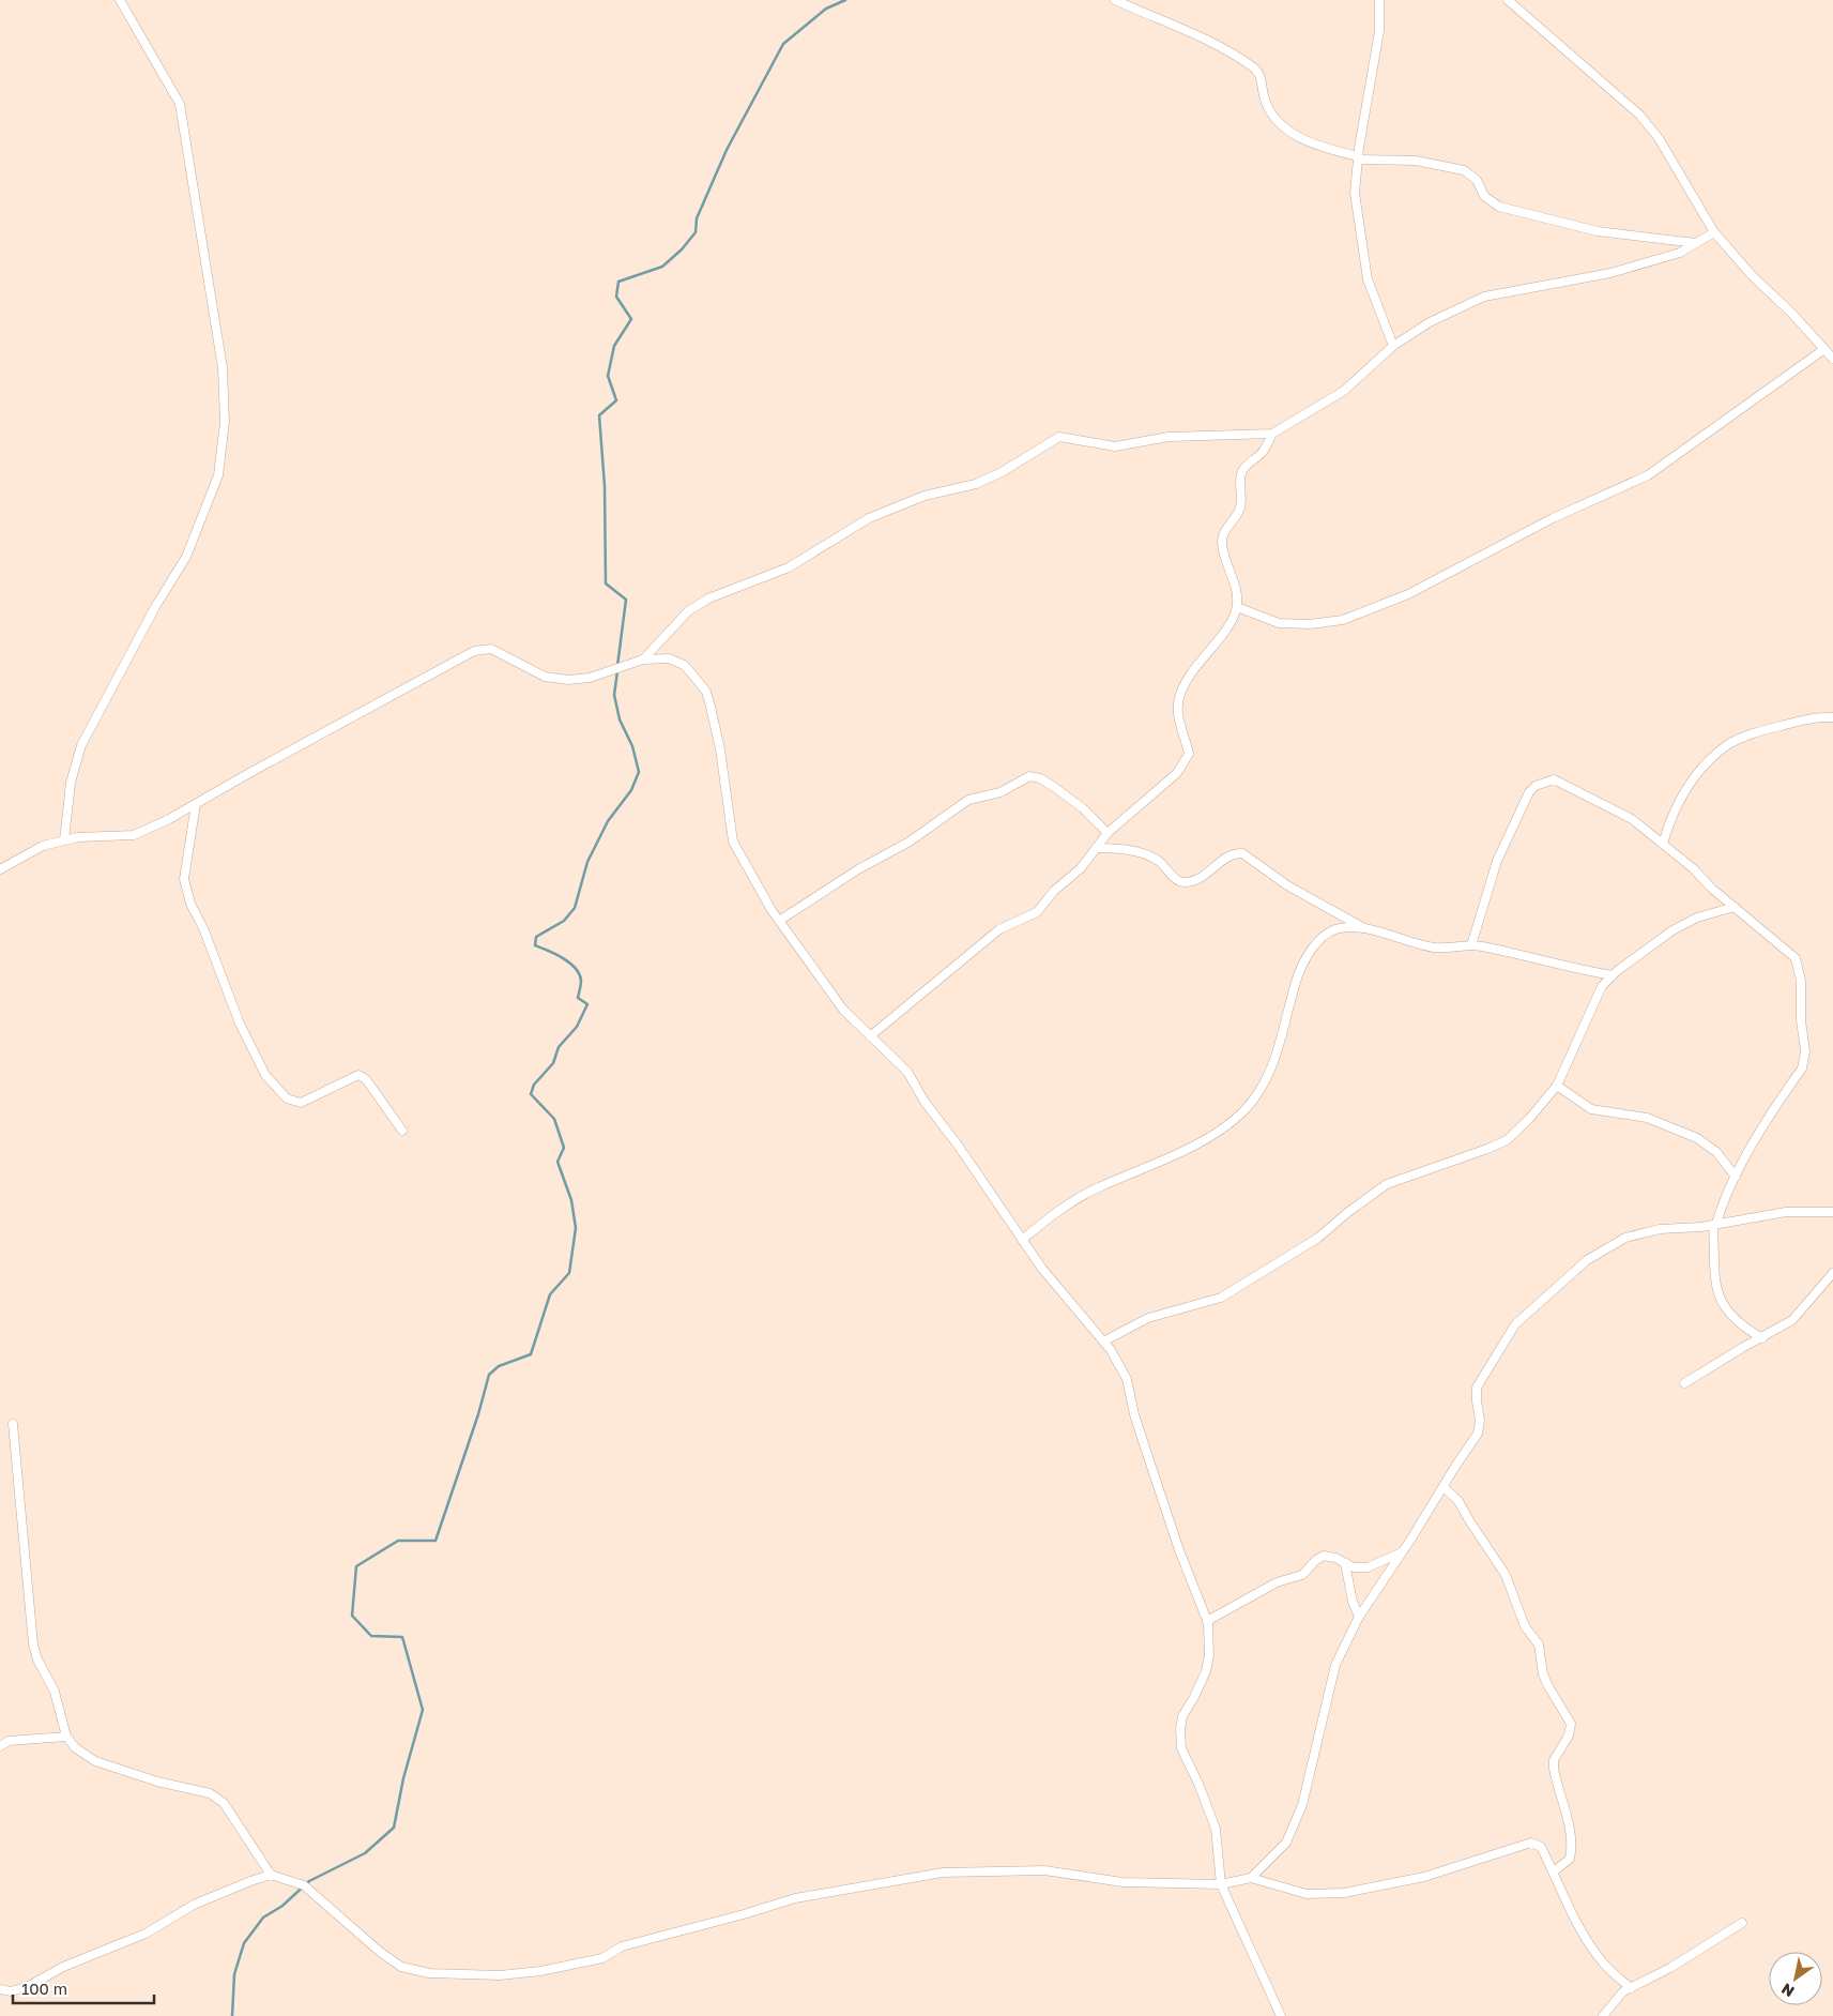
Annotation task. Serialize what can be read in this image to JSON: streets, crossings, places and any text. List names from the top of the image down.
{
  "scale_bar": "100 m",
  "north": "bottom left"
}
